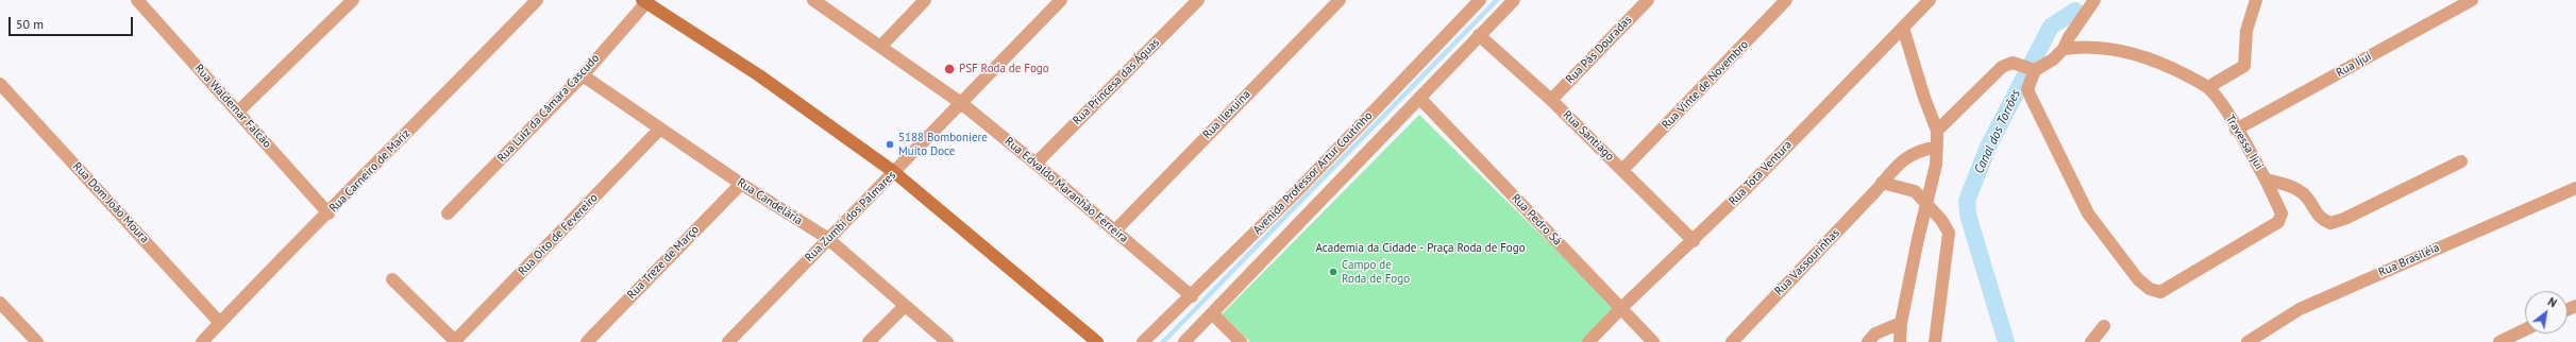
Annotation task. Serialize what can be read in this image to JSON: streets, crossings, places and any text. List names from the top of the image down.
{
  "streets": {
    "street": [
      "Rua Pás Douradas",
      "Rua Ijuí",
      "Rua Princesa das Águas",
      "Rua Vinte de Novembro",
      "Rua Waldemar Falcão",
      "Rua Luiz da Câmara Cascudo",
      "Rua Ilexuina",
      "Rua Santiago",
      "Travessa Ijui",
      "Rua Carneiro de Mariz",
      "Avenida Professor Artur Coutinho",
      "Rua Tota Ventura",
      "Rua Edvaldo Maranhão Ferreira",
      "Rua Candelária",
      "Rua Dom João Moura",
      "Rua Zumbi dos Palmares",
      "Rua Pedro Sá",
      "Rua Oito de Fevereiro",
      "Rua Brasiléia",
      "Rua Treze de Março",
      "Rua Vassourinhas"
    ]
  },
  "crossings": [
    ["Rua Pás Douradas", "Rua Santiago"],
    ["Rua Ijuí", "Travessa Ijui"],
    ["Rua Princesa das Águas", "Rua Edvaldo Maranhão Ferreira"],
    ["Rua Vinte de Novembro", "Rua Santiago"],
    ["Rua Waldemar Falcão", "Rua Carneiro de Mariz"],
    ["Rua Luiz da Câmara Cascudo", "Rua Candelária"],
    ["Rua Ilexuina", "Rua Edvaldo Maranhão Ferreira"],
    ["Rua Santiago", "Rua Tota Ventura"],
    ["Rua Carneiro de Mariz", "Rua Dom João Moura"],
    ["Avenida Professor Artur Coutinho", "Rua Edvaldo Maranhão Ferreira"],
    ["Rua Tota Ventura", "Rua Pedro Sá"],
    ["Rua Edvaldo Maranhão Ferreira", "Rua Zumbi dos Palmares"],
    ["Rua Candelária", "Rua Zumbi dos Palmares"],
    ["Rua Candelária", "Rua Oito de Fevereiro"],
    ["Rua Candelária", "Rua Treze de Março"]
  ],
  "water": ["Canal dos Torrões"],
  "parks": ["Academia da Cidade - Praça Roda de Fogo"],
  "places": ["PSF Roda de Fogo", "5188 Bomboniere Muito Doce", "Campo de Roda de Fogo"],
  "scale_bar": "50 m",
  "north": "top right"
}
